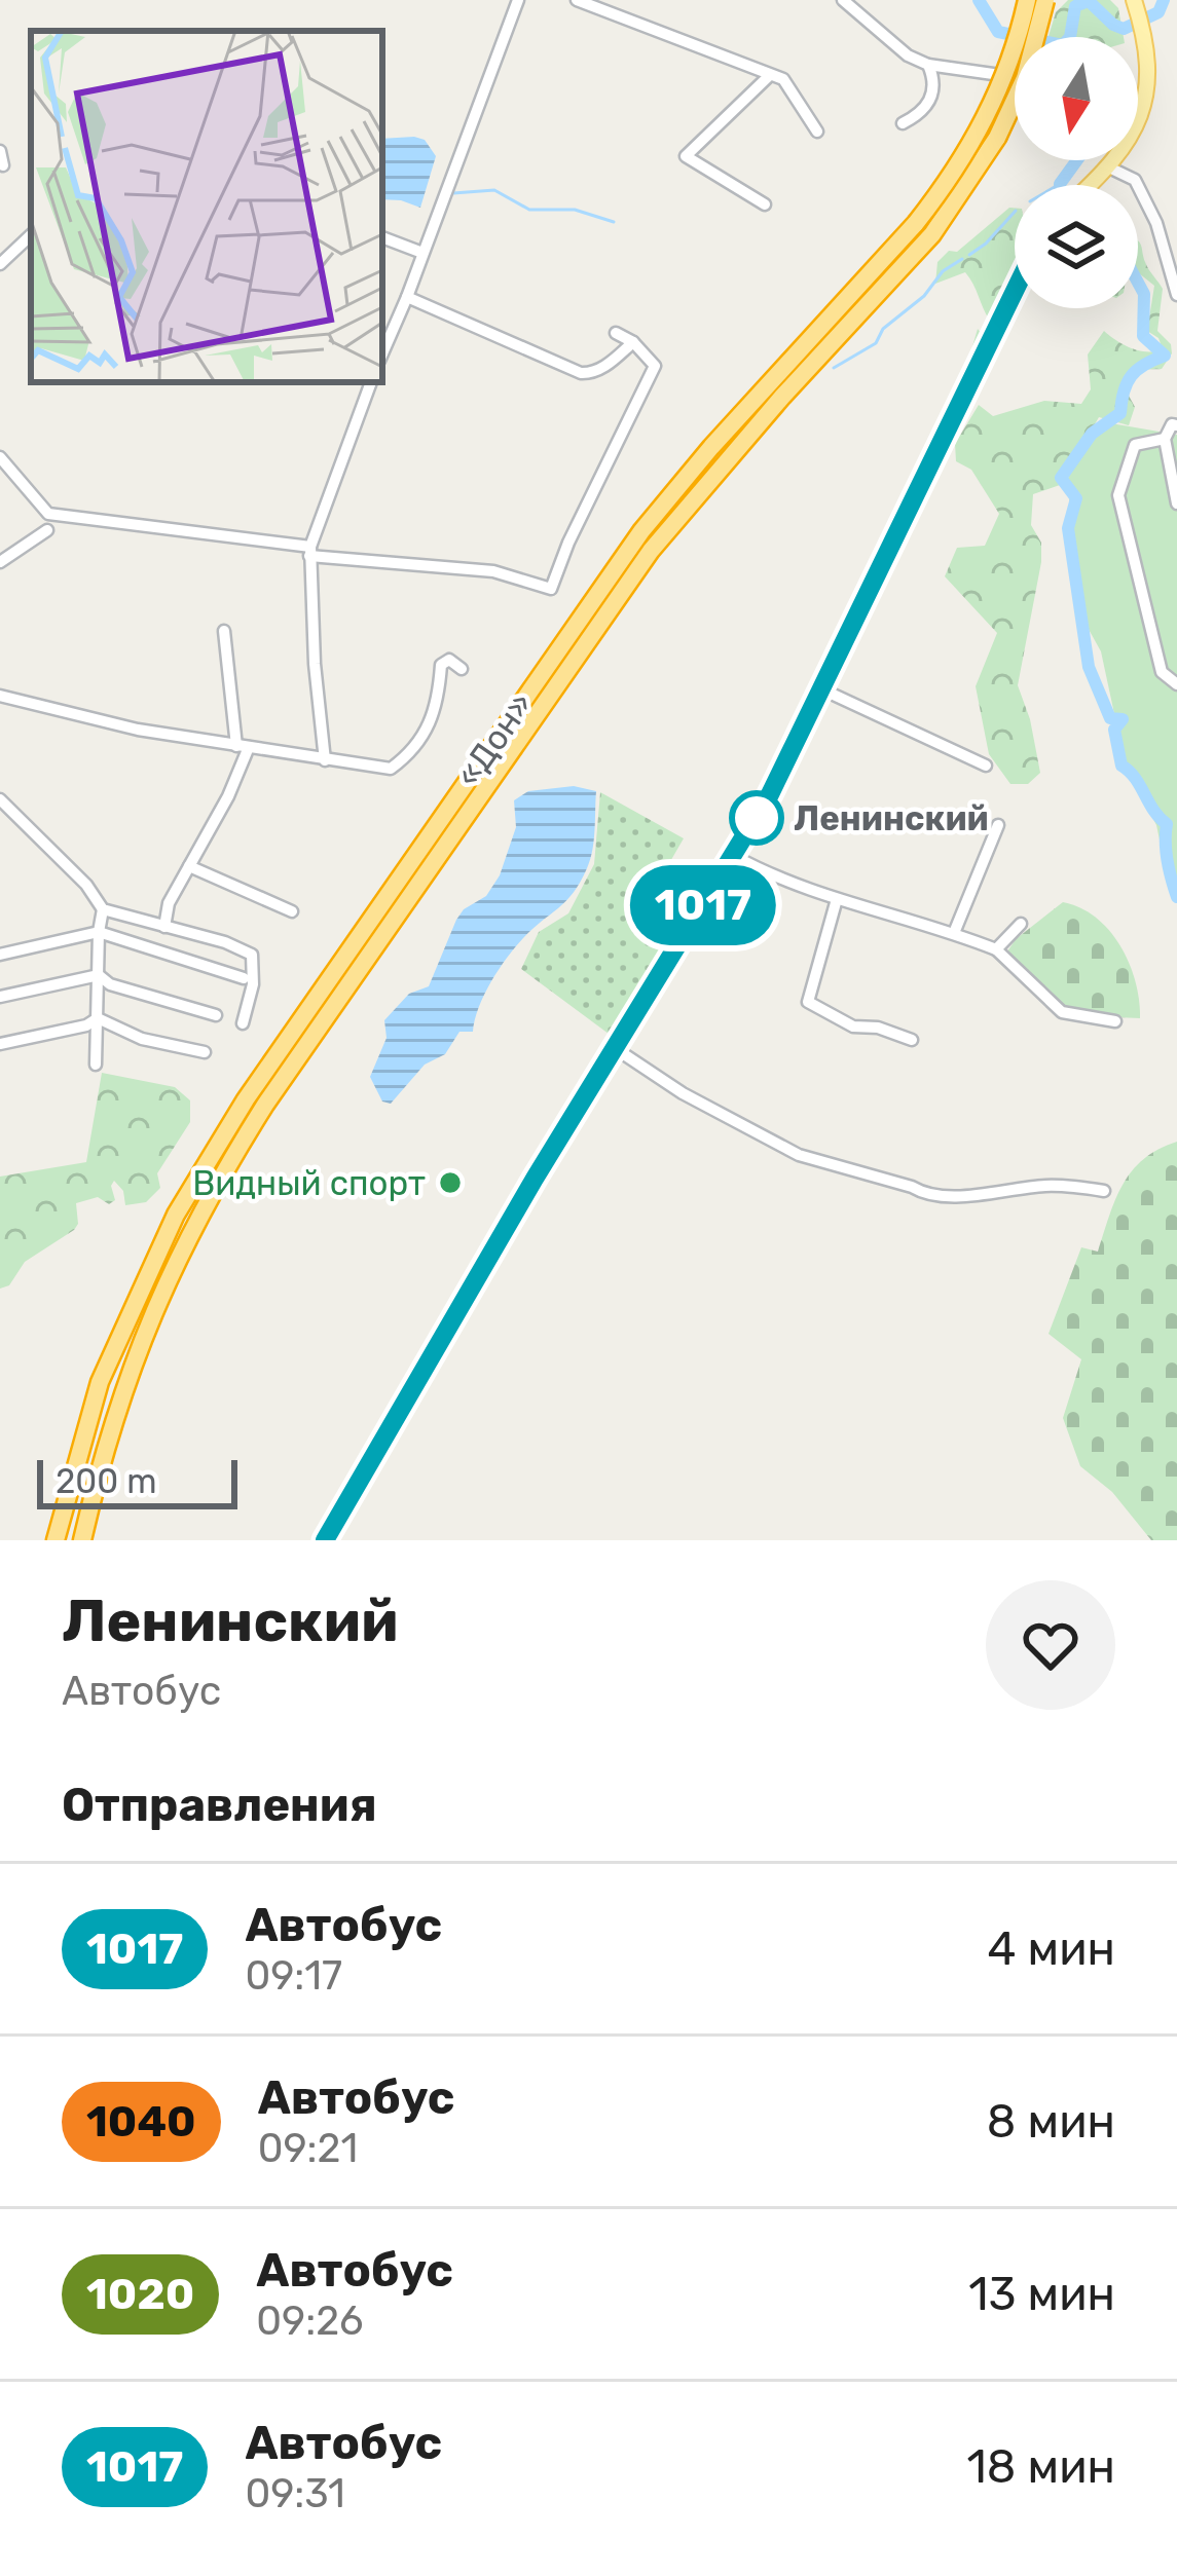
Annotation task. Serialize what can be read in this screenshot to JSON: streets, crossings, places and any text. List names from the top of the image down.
{
  "streets": {
    "highway": ["«Дон»"]
  },
  "places": ["Ленинский", "Видный спорт"],
  "lines": ["bus line 1017"],
  "scale_bar": "200 m",
  "north": "bottom",
  "page": {
    "on_map": "1017",
    "scale": "200 m",
    "heading": [
      ["Ленинский", "Автобус"],
      "Отправления"
    ],
    "list": [
      {
        "mark": "1017",
        "name": "Автобус",
        "note": "09:17",
        "value": "4 мин"
      },
      {
        "mark": "1040",
        "name": "Автобус",
        "note": "09:21",
        "value": "8 мин"
      },
      {
        "mark": "1020",
        "name": "Автобус",
        "note": "09:26",
        "value": "13 мин"
      },
      {
        "mark": "1017",
        "name": "Автобус",
        "note": "09:31",
        "value": "18 мин"
      }
    ]
  }
}
